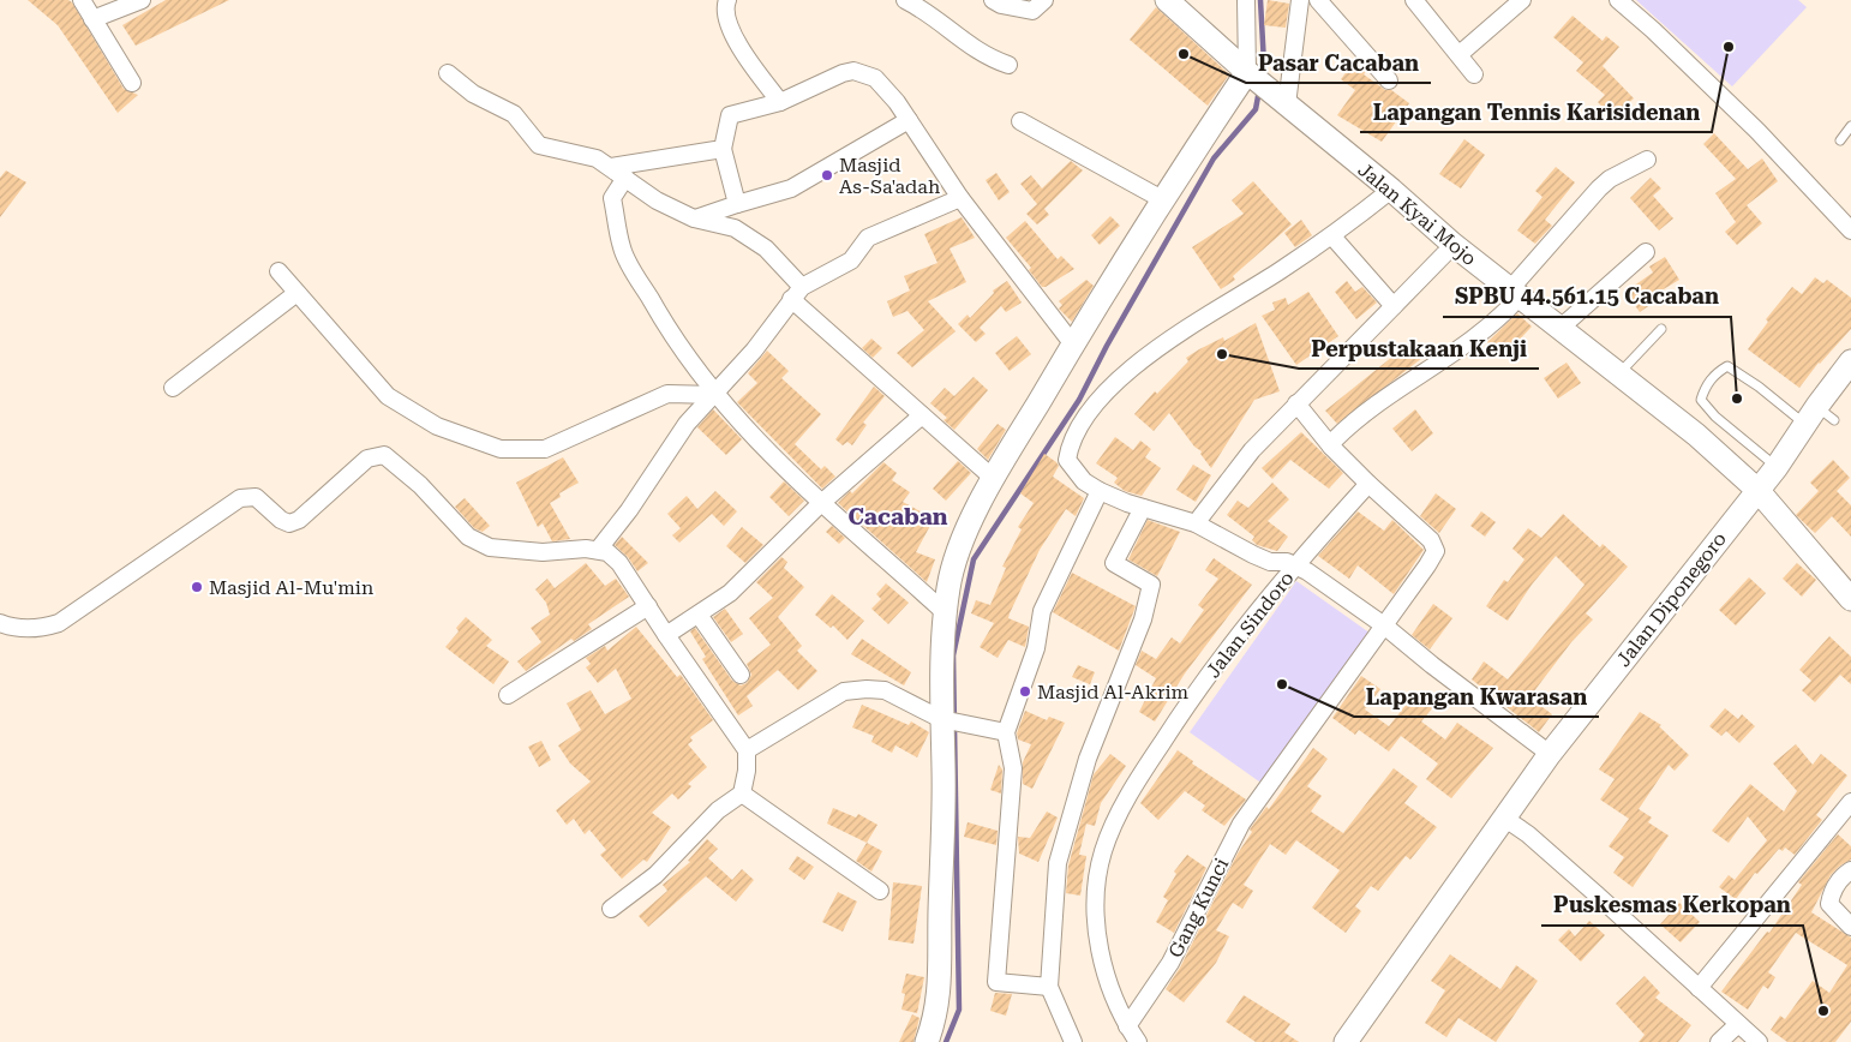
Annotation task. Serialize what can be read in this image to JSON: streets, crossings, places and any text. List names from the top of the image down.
{
  "streets": {
    "street": [
      "Jalan Kyai Mojo",
      "Jalan Diponegoro",
      "Jalan Sindoro",
      "Gang Kunci"
    ]
  },
  "crossings": [
    ["Jalan Kyai Mojo", "Jalan Diponegoro"],
    ["Jalan Sindoro", "Gang Kunci"]
  ],
  "districts": ["Cacaban"],
  "places": [
    "Lapangan Tennis Karisidenan",
    "Pasar Cacaban",
    "Masjid As-Sa'adah",
    "Perpustakaan Kenji",
    "SPBU 44.561.15 Cacaban",
    "Masjid Al-Mu'min",
    "Lapangan Kwarasan",
    "Masjid Al-Akrim",
    "Puskesmas Kerkopan"
  ]
}
